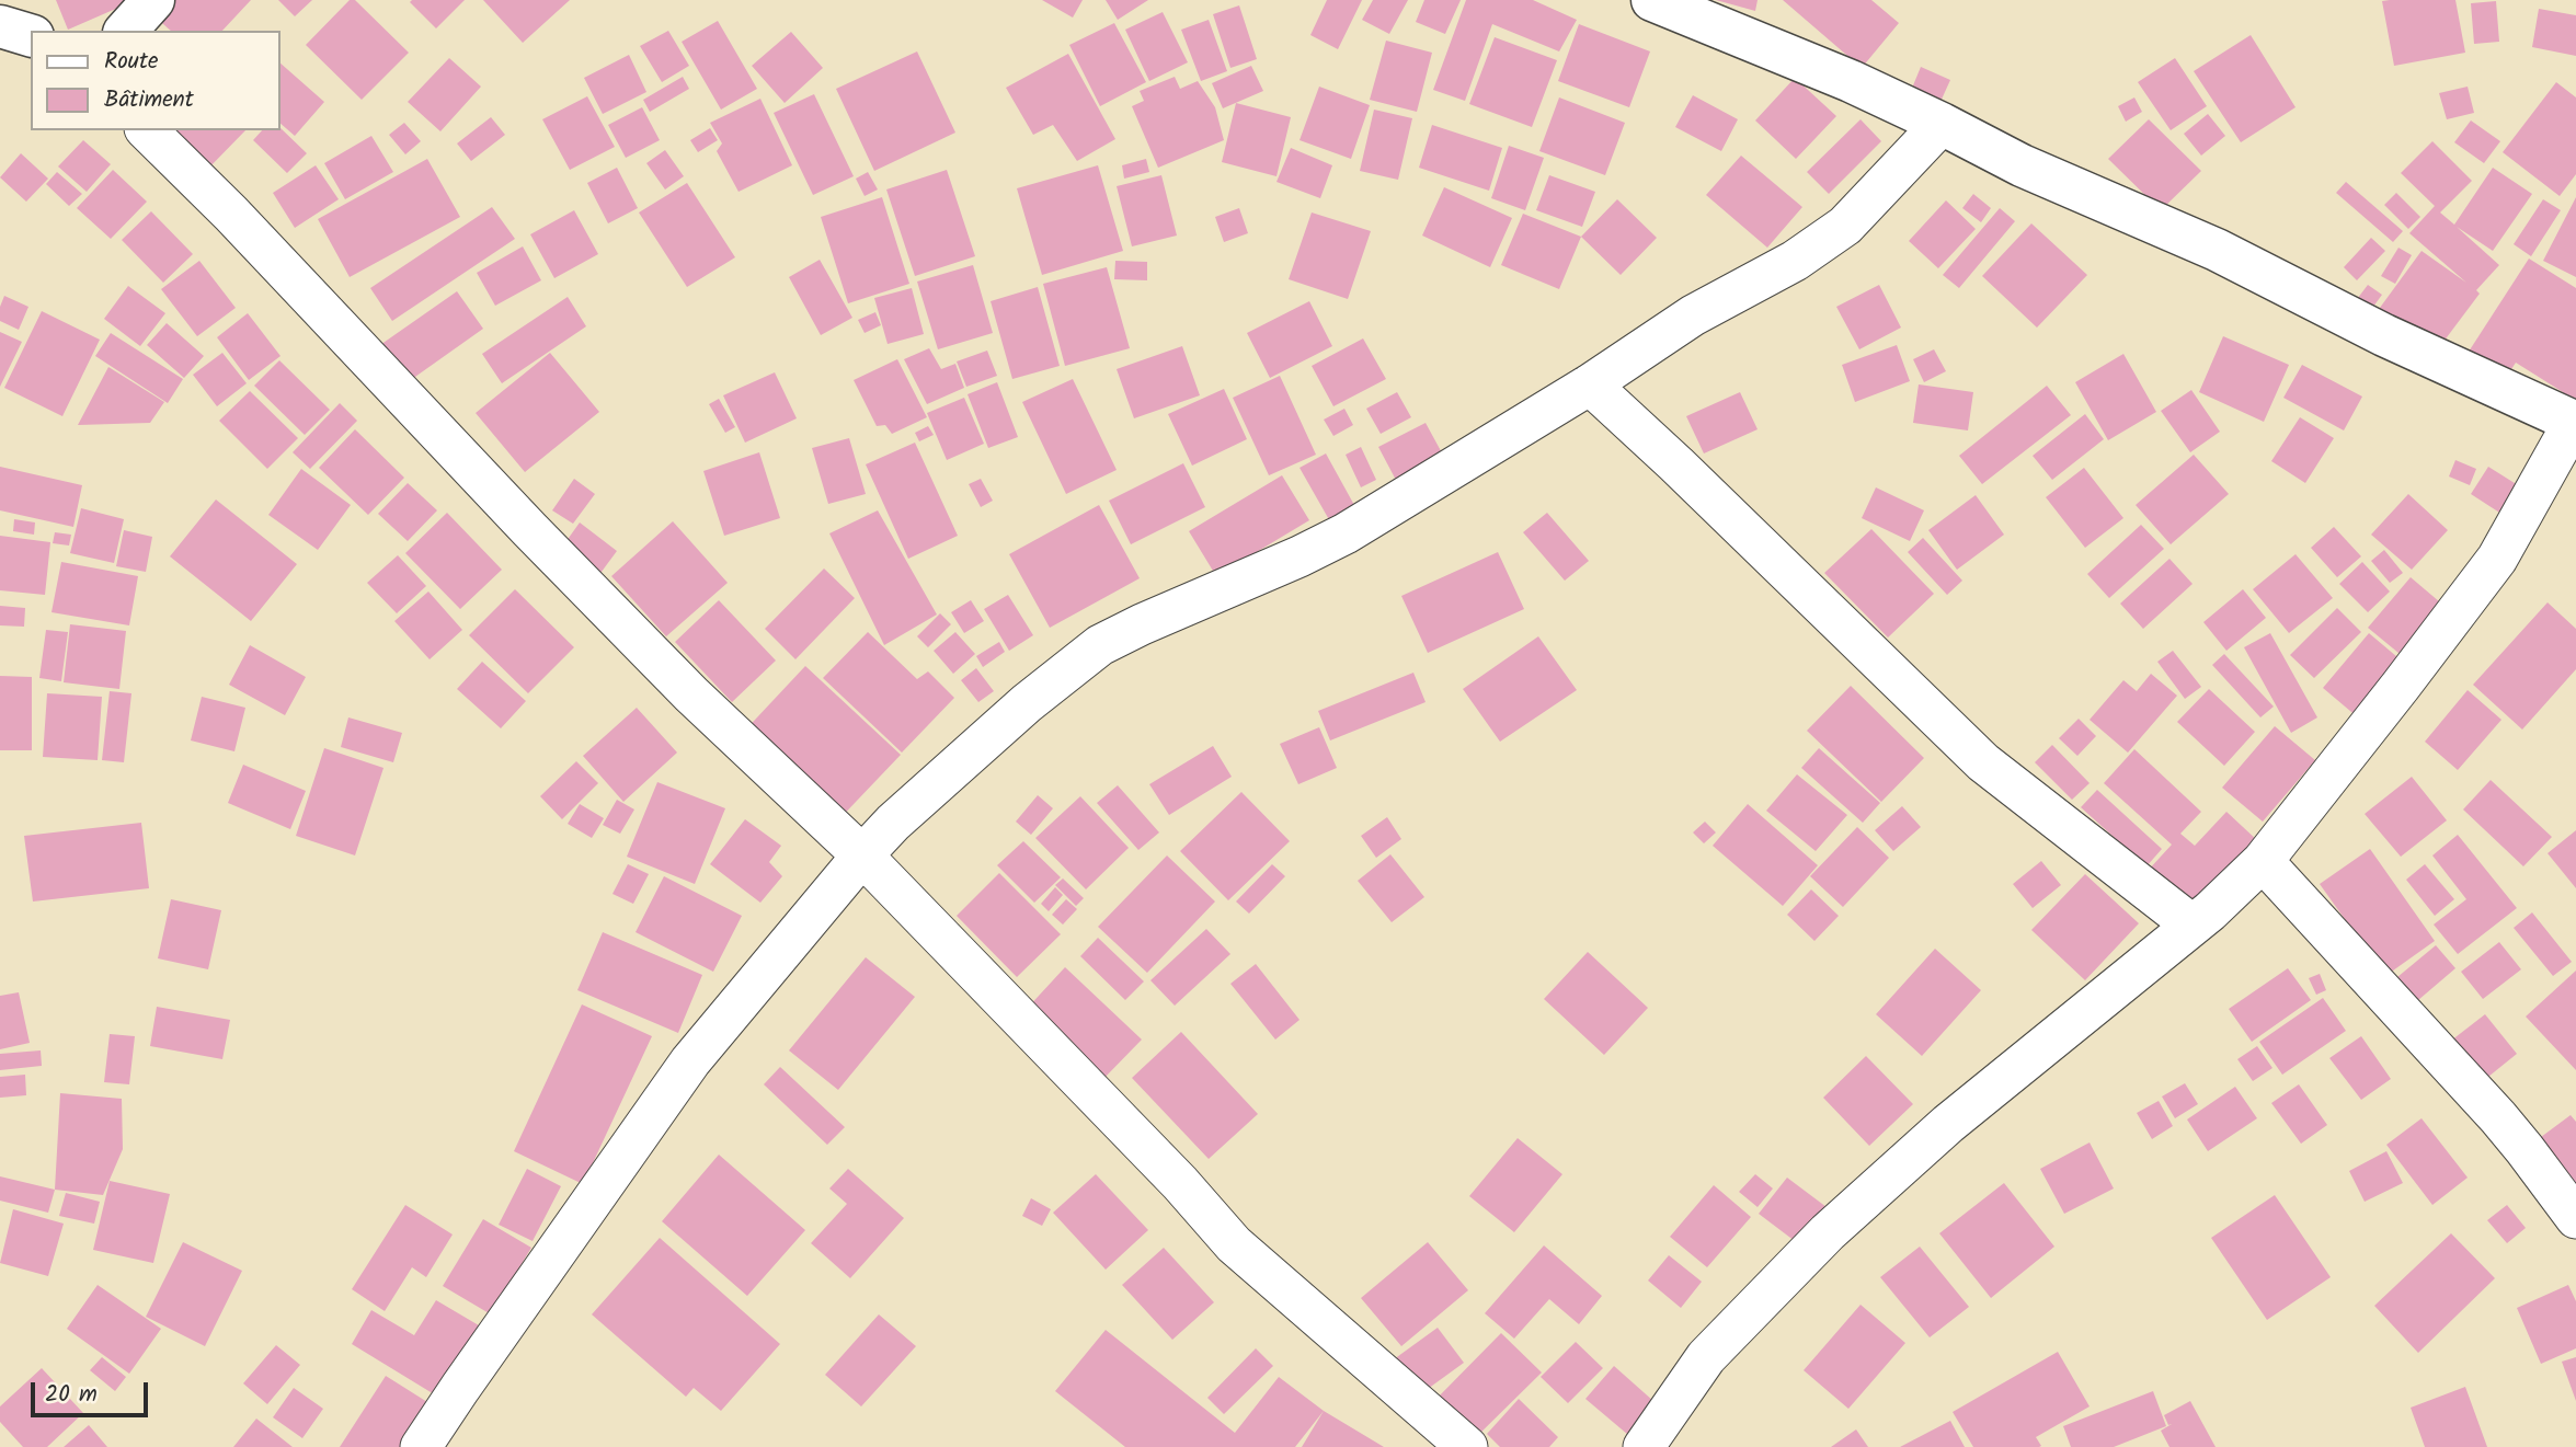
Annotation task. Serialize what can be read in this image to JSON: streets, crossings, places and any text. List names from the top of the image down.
{
  "legend": ["Route", "Bâtiment"],
  "scale_bar": "20 m"
}
